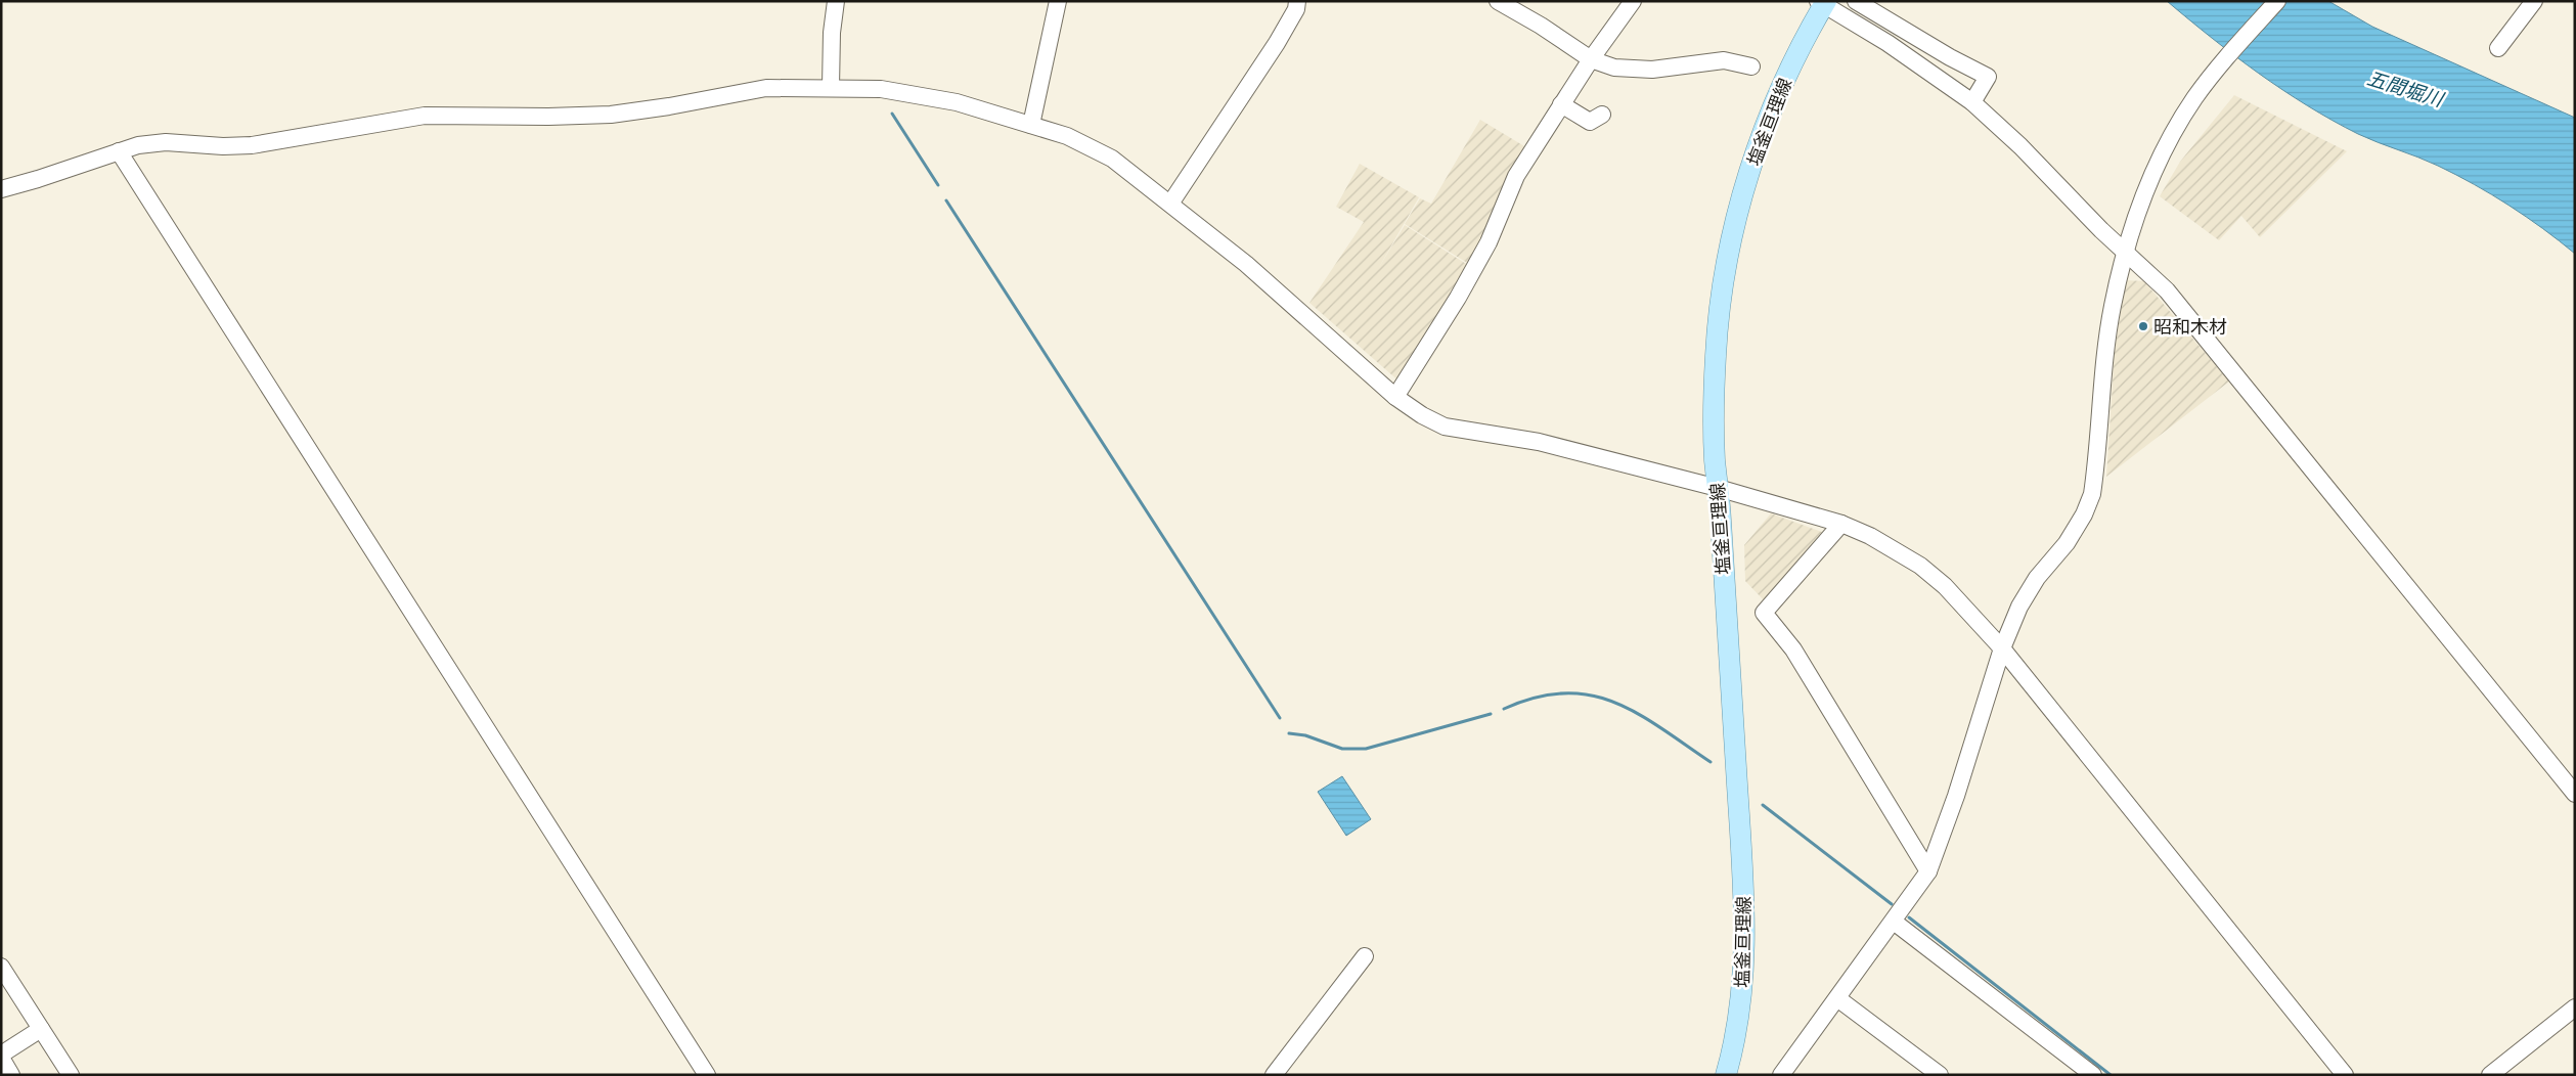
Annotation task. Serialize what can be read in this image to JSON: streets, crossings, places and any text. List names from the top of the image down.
{
  "streets": {
    "main road": ["塩釜亘理線"]
  },
  "water": ["五間堀川"],
  "places": ["昭和木材"]
}
